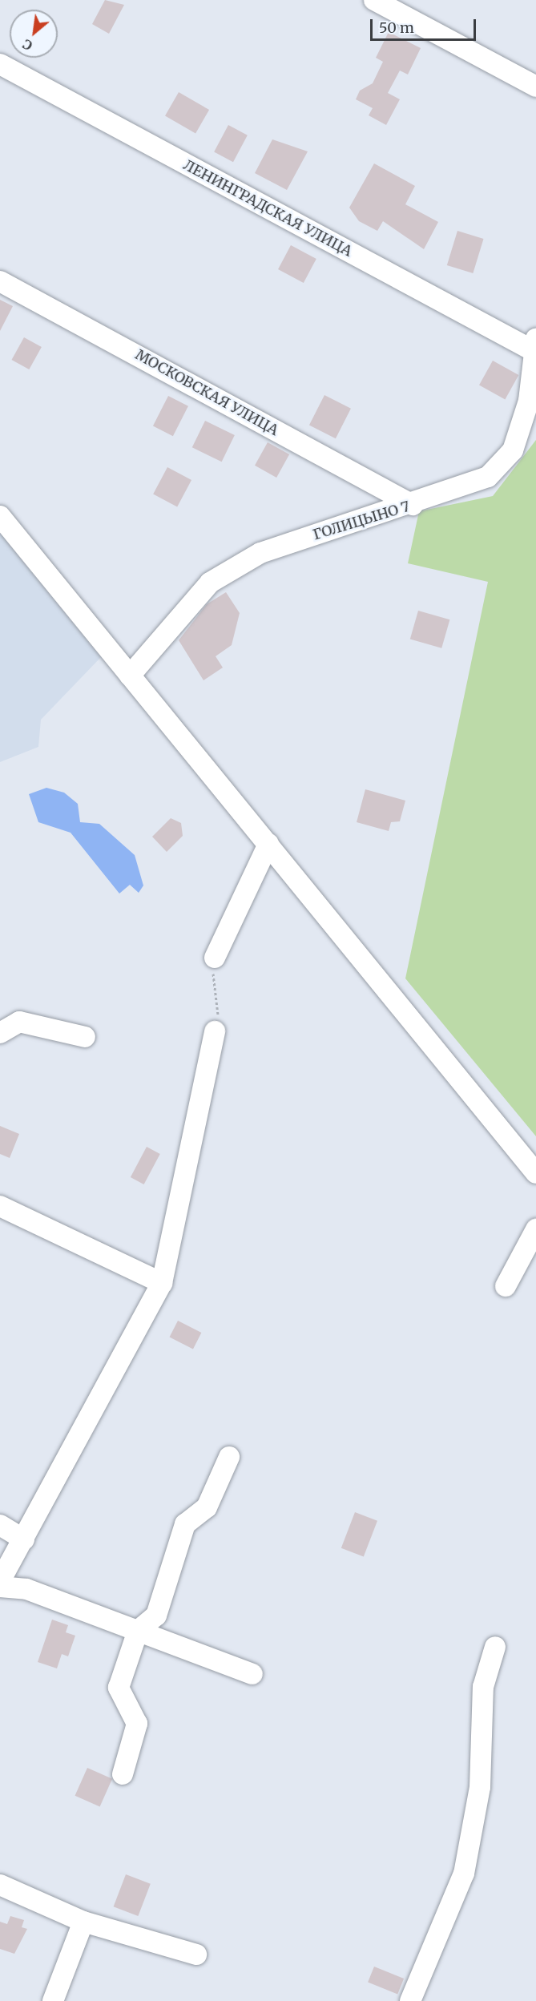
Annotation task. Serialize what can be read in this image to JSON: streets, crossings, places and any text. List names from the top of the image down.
{
  "streets": {
    "street": ["ЛЕНИНГРАДСКАЯ УЛИЦА", "МОСКОВСКАЯ УЛИЦА", "ГОЛИЦЫНО 7"]
  },
  "crossings": [
    ["ЛЕНИНГРАДСКАЯ УЛИЦА", "ГОЛИЦЫНО 7"],
    ["МОСКОВСКАЯ УЛИЦА", "ГОЛИЦЫНО 7"]
  ],
  "scale_bar": "50 m",
  "north": "bottom left"
}
